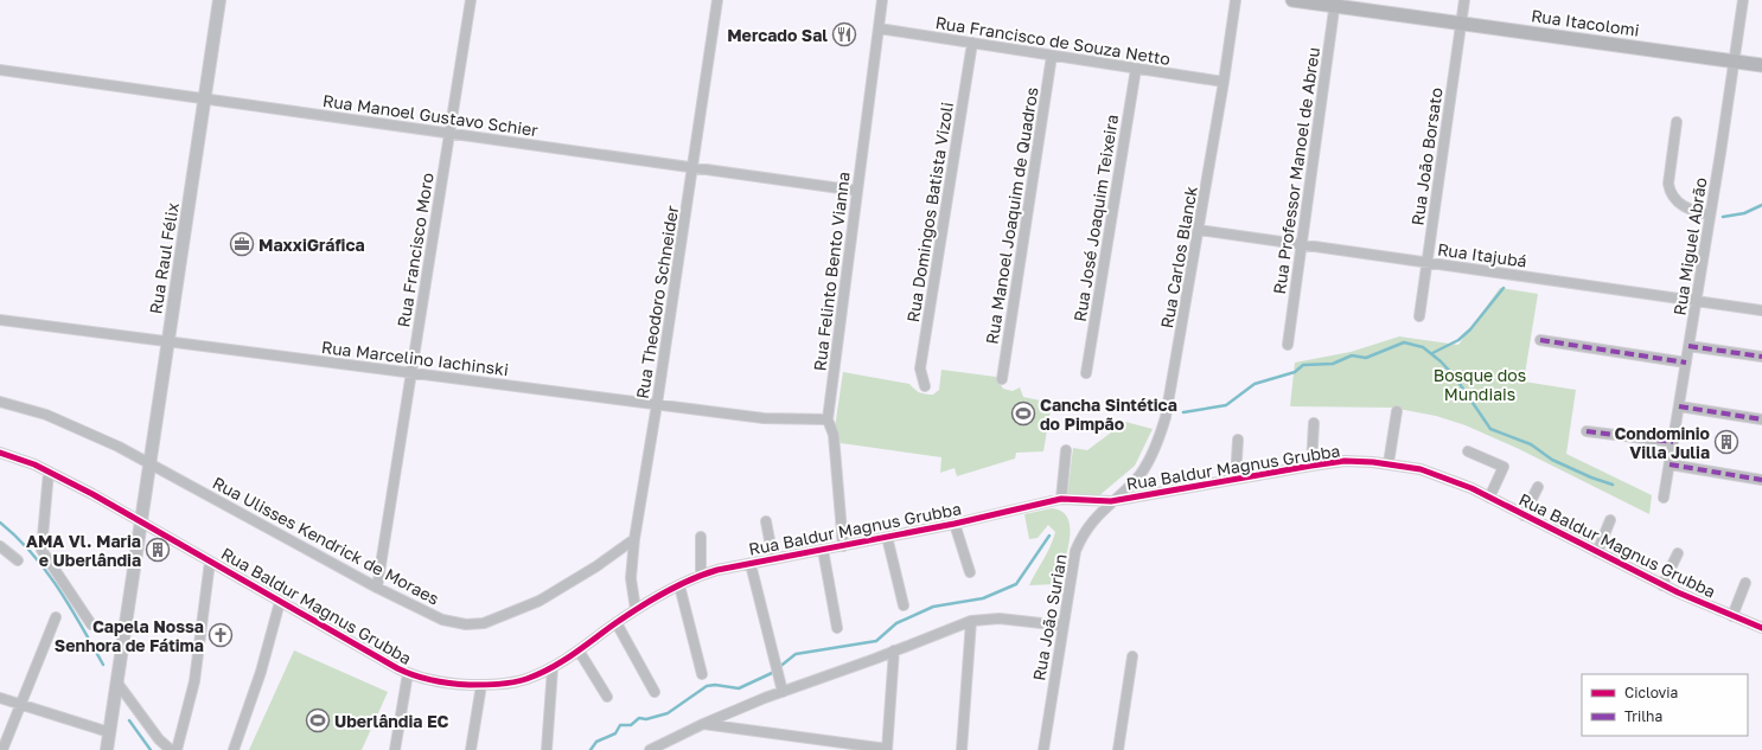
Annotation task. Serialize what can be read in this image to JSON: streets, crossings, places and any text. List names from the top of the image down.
{
  "streets": {
    "main road": ["Rua Itacolomi"],
    "street": [
      "Rua Francisco de Souza Netto",
      "Rua Manoel Gustavo Schier",
      "Rua João Borsato",
      "Rua Professor Manoel de Abreu",
      "Rua Domingos Batista Vizoli",
      "Rua Manoel Joaquim de Quadros",
      "Rua José Joaquim Teixeira",
      "Rua Miguel Abrão",
      "Rua Francisco Moro",
      "Rua Itajubá",
      "Rua Carlos Blanck",
      "Rua Raul Félix",
      "Rua Felinto Bento Vianna",
      "Rua Theodoro Schneider",
      "Rua Marcelino Iachinski",
      "Rua Baldur Magnus Grubba",
      "Rua Ulisses Kendrick de Moraes",
      "Rua João Surian"
    ]
  },
  "crossings": [
    ["Rua Itacolomi", "Rua João Borsato"],
    ["Rua Itacolomi", "Rua Professor Manoel de Abreu"],
    ["Rua Itacolomi", "Rua Miguel Abrão"],
    ["Rua Francisco de Souza Netto", "Rua Domingos Batista Vizoli"],
    ["Rua Francisco de Souza Netto", "Rua Manoel Joaquim de Quadros"],
    ["Rua Francisco de Souza Netto", "Rua José Joaquim Teixeira"],
    ["Rua Francisco de Souza Netto", "Rua Carlos Blanck"],
    ["Rua Francisco de Souza Netto", "Rua Felinto Bento Vianna"],
    ["Rua Manoel Gustavo Schier", "Rua Francisco Moro"],
    ["Rua Manoel Gustavo Schier", "Rua Raul Félix"],
    ["Rua Manoel Gustavo Schier", "Rua Felinto Bento Vianna"],
    ["Rua Manoel Gustavo Schier", "Rua Theodoro Schneider"],
    ["Rua João Borsato", "Rua Itajubá"],
    ["Rua Professor Manoel de Abreu", "Rua Itajubá"],
    ["Rua Miguel Abrão", "Rua Itajubá"],
    ["Rua Francisco Moro", "Rua Marcelino Iachinski"],
    ["Rua Francisco Moro", "Rua Ulisses Kendrick de Moraes"],
    ["Rua Itajubá", "Rua Carlos Blanck"],
    ["Rua Carlos Blanck", "Rua Baldur Magnus Grubba"],
    ["Rua Carlos Blanck", "Rua João Surian"],
    ["Rua Raul Félix", "Rua Marcelino Iachinski"],
    ["Rua Raul Félix", "Rua Baldur Magnus Grubba"],
    ["Rua Raul Félix", "Rua Ulisses Kendrick de Moraes"],
    ["Rua Felinto Bento Vianna", "Rua Marcelino Iachinski"],
    ["Rua Felinto Bento Vianna", "Rua Baldur Magnus Grubba"],
    ["Rua Theodoro Schneider", "Rua Marcelino Iachinski"],
    ["Rua Theodoro Schneider", "Rua Baldur Magnus Grubba"],
    ["Rua Theodoro Schneider", "Rua Ulisses Kendrick de Moraes"],
    ["Rua Baldur Magnus Grubba", "Rua João Surian"]
  ],
  "parks": ["Bosque dos Mundiais"],
  "places": {
    "restaurant": ["Mercado Sal"],
    "office": ["MaxxiGráfica"],
    "sports": ["Cancha Sintética do Pimpão", "Uberlândia EC"],
    "building": ["Condominio Villa Julia", "AMA Vl. Maria e Uberlândia"],
    "church": ["Capela Nossa Senhora de Fátima"]
  },
  "legend": ["Ciclovia", "Trilha"]
}
